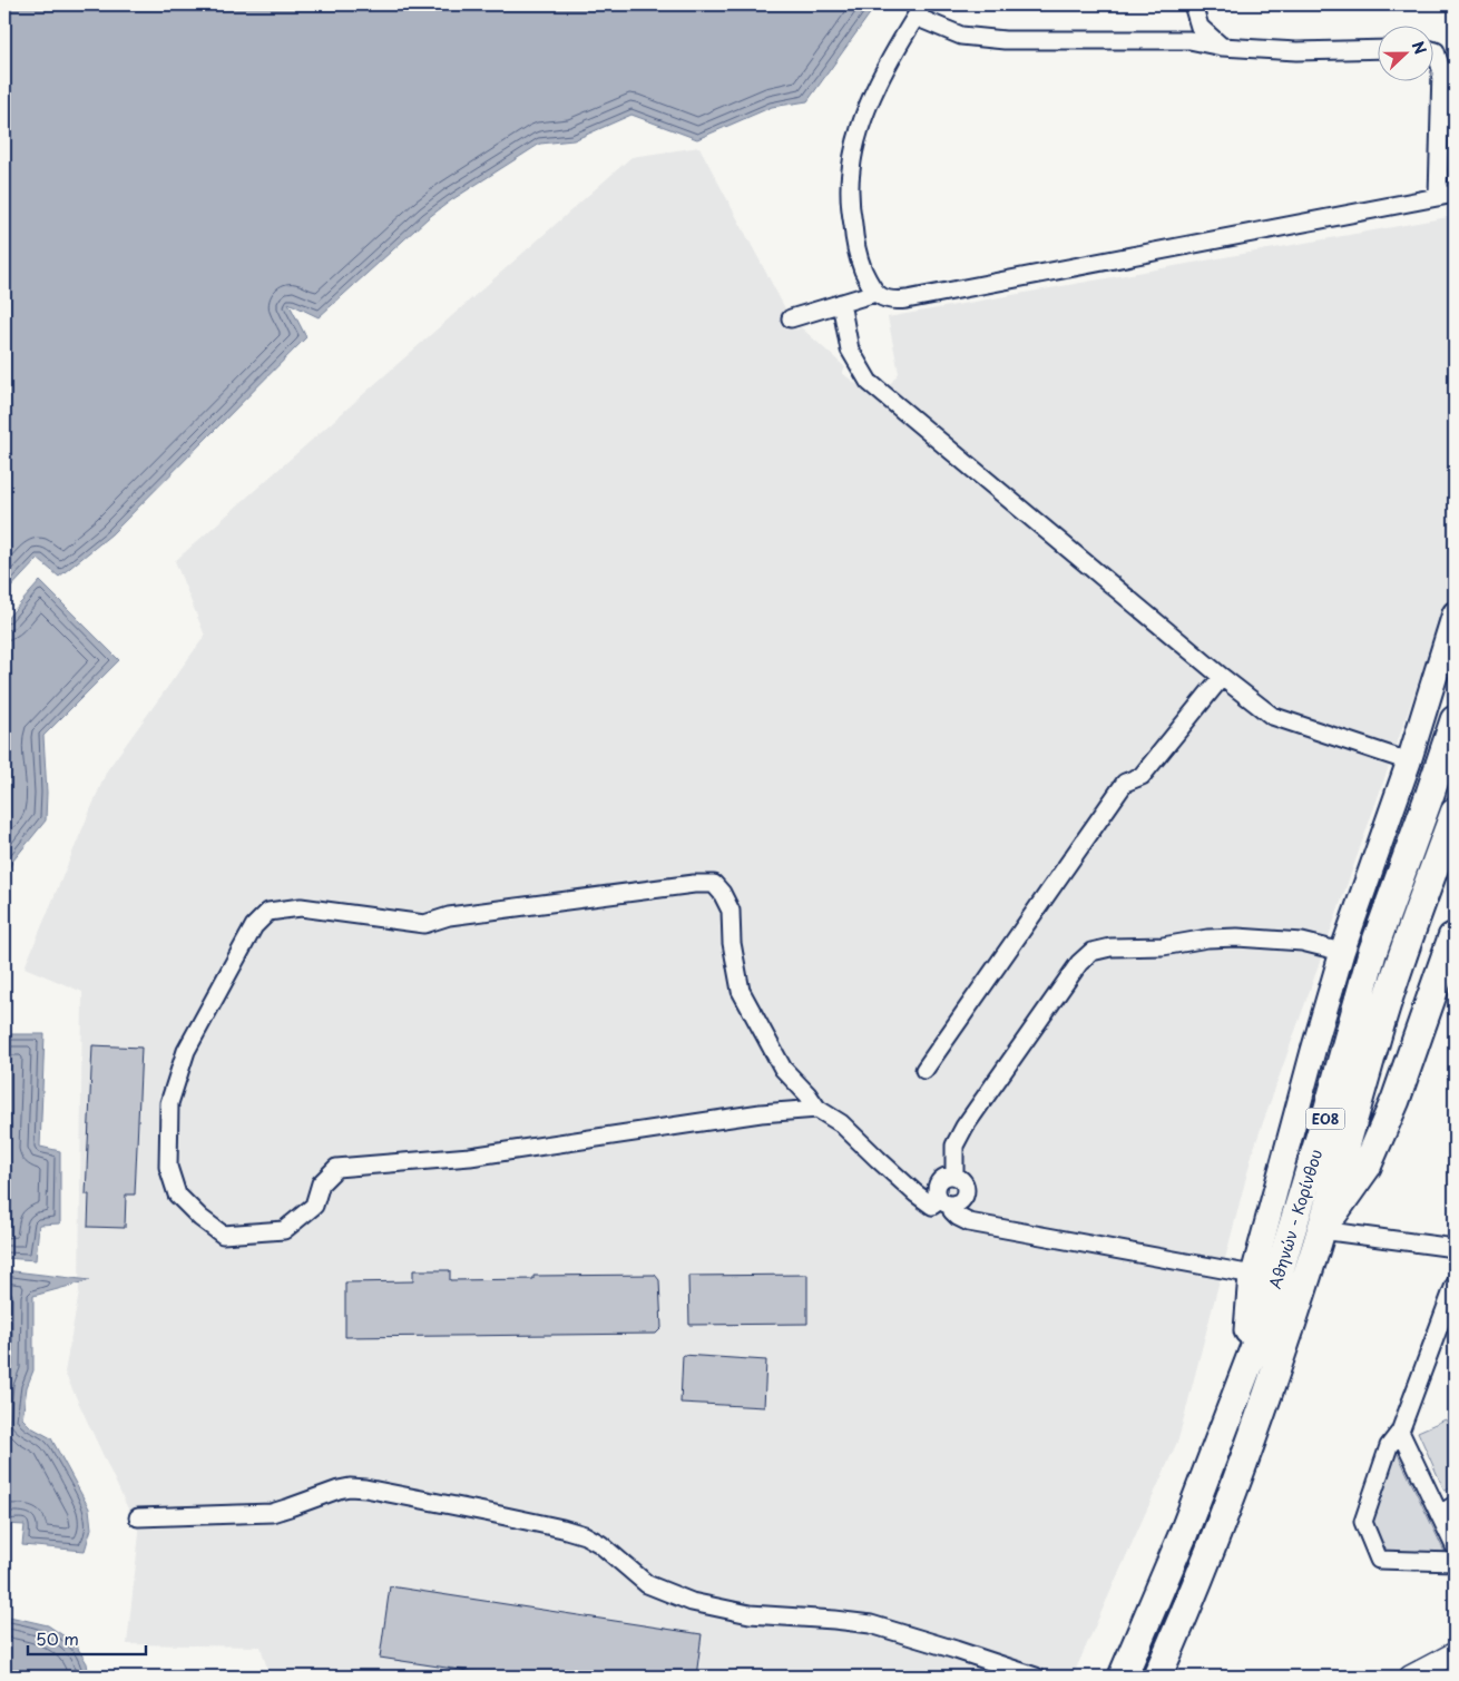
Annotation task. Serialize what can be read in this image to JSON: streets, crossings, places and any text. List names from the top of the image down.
{
  "streets": {
    "highway": ["ΕΟ8", "Αθηνών - Κορίνθου"]
  },
  "scale_bar": "50 m",
  "north": "right"
}
